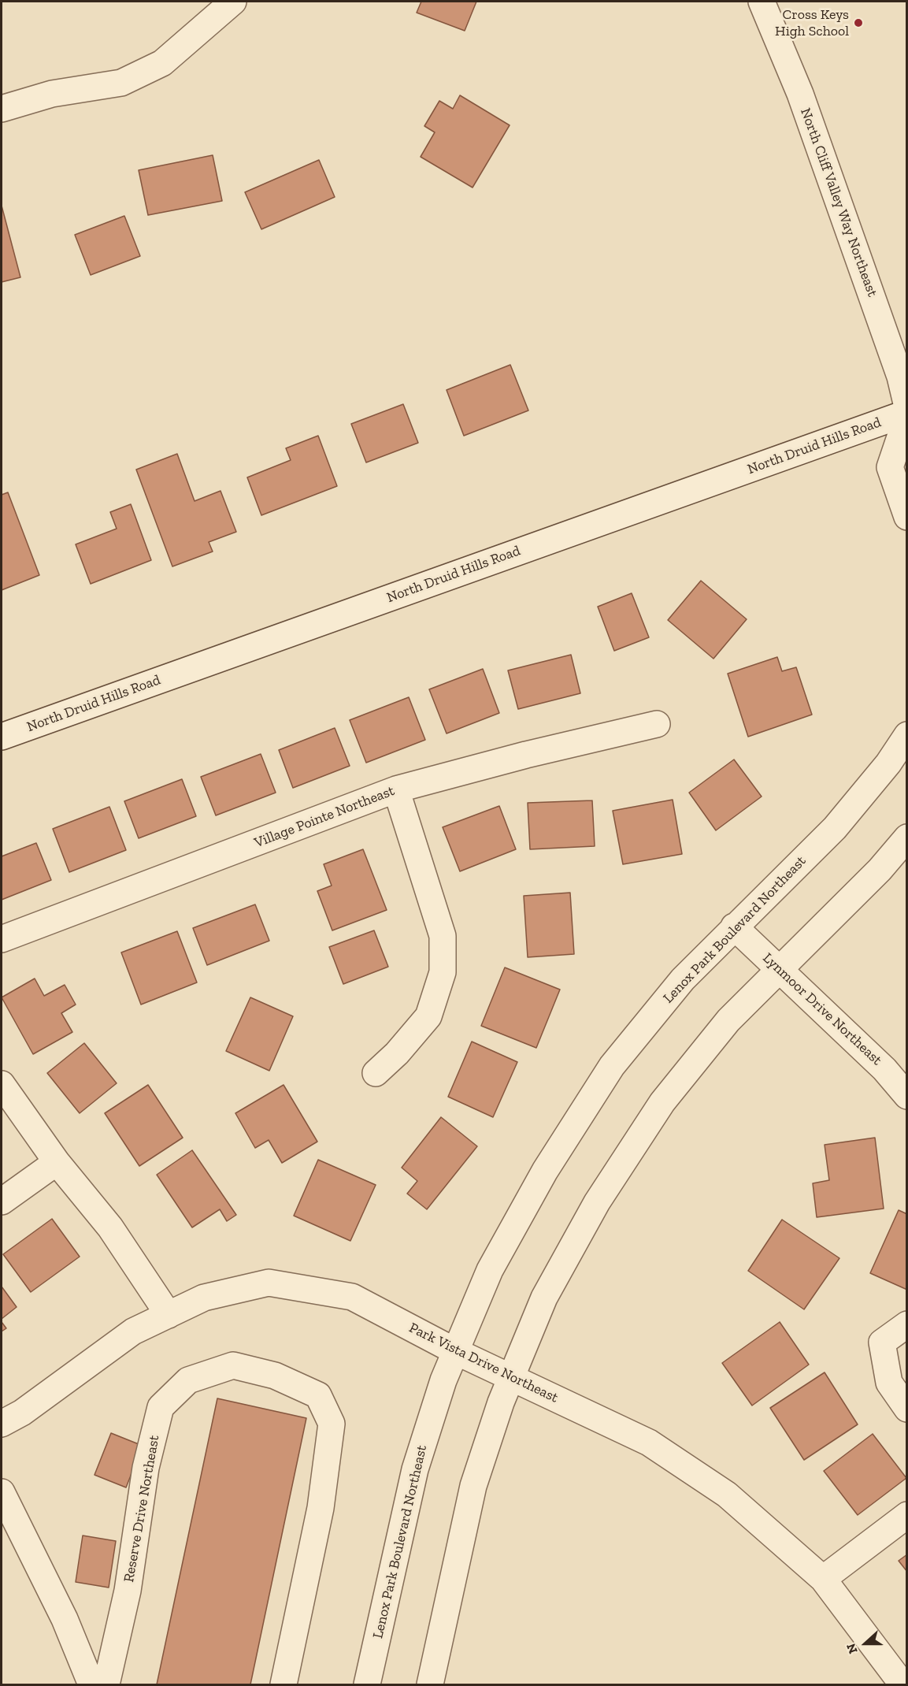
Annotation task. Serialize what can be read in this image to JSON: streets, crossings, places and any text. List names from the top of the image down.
{
  "streets": {
    "street": [
      "North Cliff Valley Way Northeast",
      "North Druid Hills Road",
      "Village Pointe Northeast",
      "Lenox Park Boulevard Northeast",
      "Lynmoor Drive Northeast",
      "Park Vista Drive Northeast",
      "Reserve Drive Northeast"
    ]
  },
  "crossings": [
    ["Lenox Park Boulevard Northeast", "Lynmoor Drive Northeast"],
    ["Lenox Park Boulevard Northeast", "Park Vista Drive Northeast"]
  ],
  "places": ["Cross Keys High School"],
  "north": "left"
}
